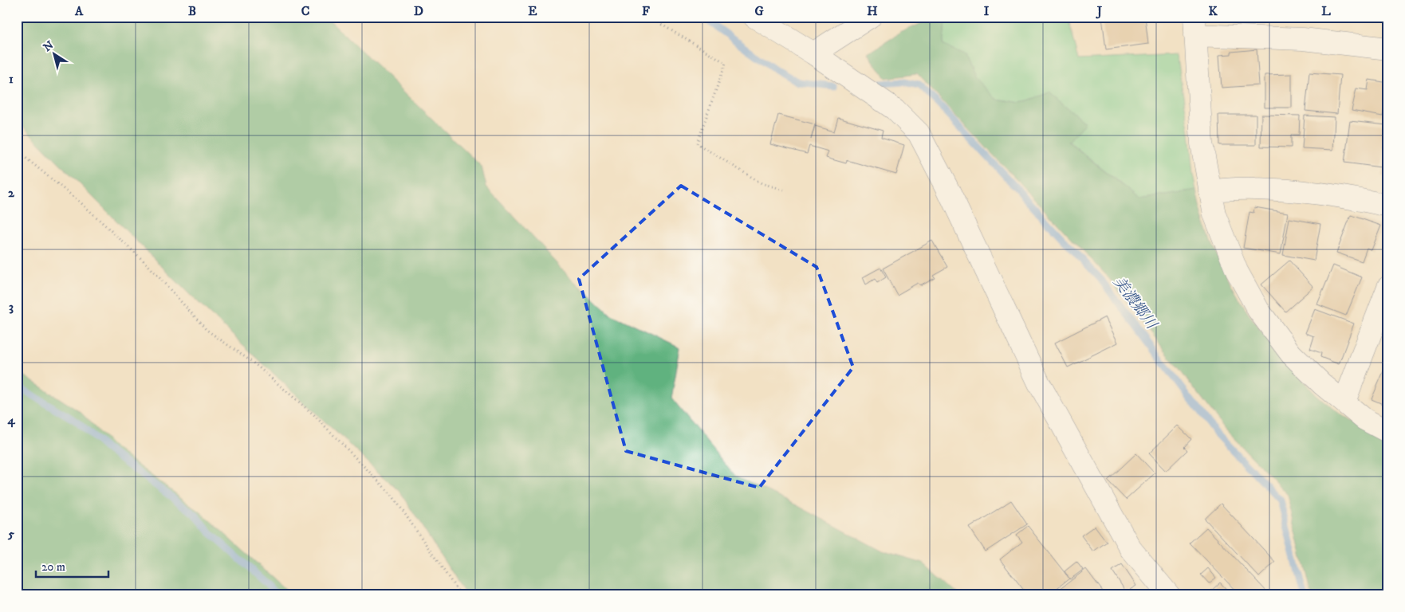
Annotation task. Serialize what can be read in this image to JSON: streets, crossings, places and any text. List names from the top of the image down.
{
  "water": ["美濃郷川"],
  "scale_bar": "20 m",
  "north": "top left",
  "grid": {
    "columns": [
      "A",
      "B",
      "C",
      "D",
      "E",
      "F",
      "G",
      "H",
      "I",
      "J",
      "K",
      "L"
    ],
    "rows": [
      "1",
      "2",
      "3",
      "4",
      "5"
    ]
  }
}
